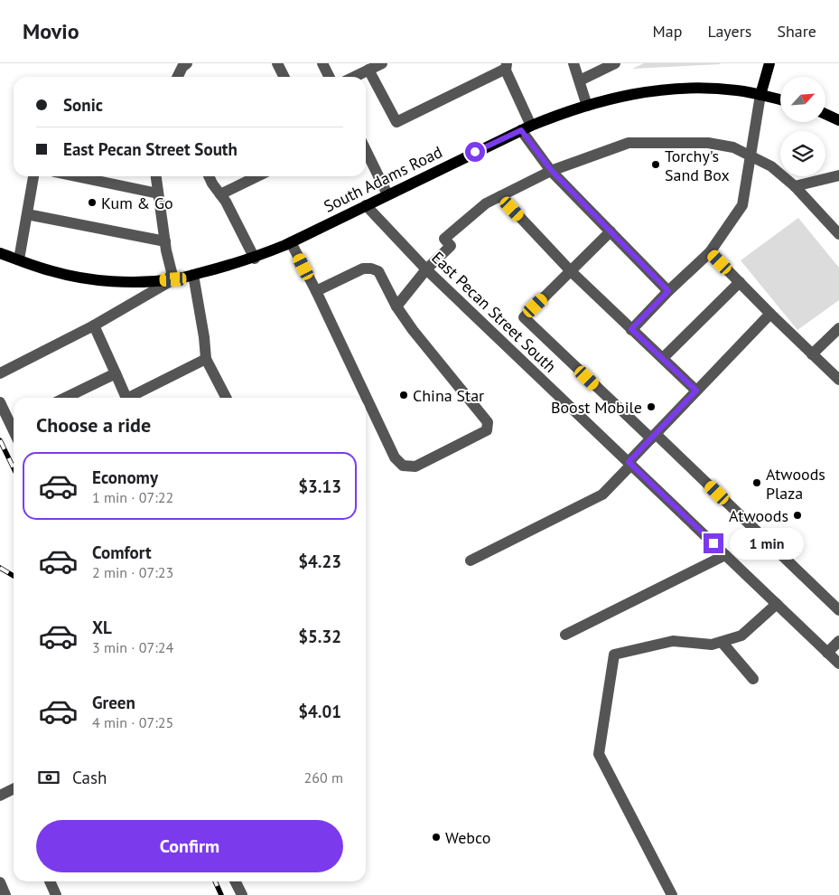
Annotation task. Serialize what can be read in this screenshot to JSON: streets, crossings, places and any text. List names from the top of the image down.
{
  "streets": {
    "main road": ["South Adams Road"],
    "street": ["East Pecan Street South"]
  },
  "crossings": [
    ["South Adams Road", "East Pecan Street South"]
  ],
  "places": [
    "Torchy's Sand Box",
    "Kum & Go",
    "China Star",
    "Boost Mobile",
    "Atwoods Plaza",
    "Atwoods",
    "Webco"
  ],
  "north": "top right",
  "page": {
    "header": "Movio",
    "nav": ["Map", "Layers", "Share"],
    "banner": ["Sonic", "East Pecan Street South"],
    "heading": "Choose a ride",
    "list": [
      {
        "name": "Economy",
        "note": "1 min · 07:22",
        "value": "$3.13"
      },
      {
        "name": "Comfort",
        "note": "2 min · 07:23",
        "value": "$4.23"
      },
      {
        "name": "XL",
        "note": "3 min · 07:24",
        "value": "$5.32"
      },
      {
        "name": "Green",
        "note": "4 min · 07:25",
        "value": "$4.01"
      }
    ],
    "bubble": "1 min",
    "pay": ["Cash", "260 m"],
    "buttons": "Confirm"
  }
}
